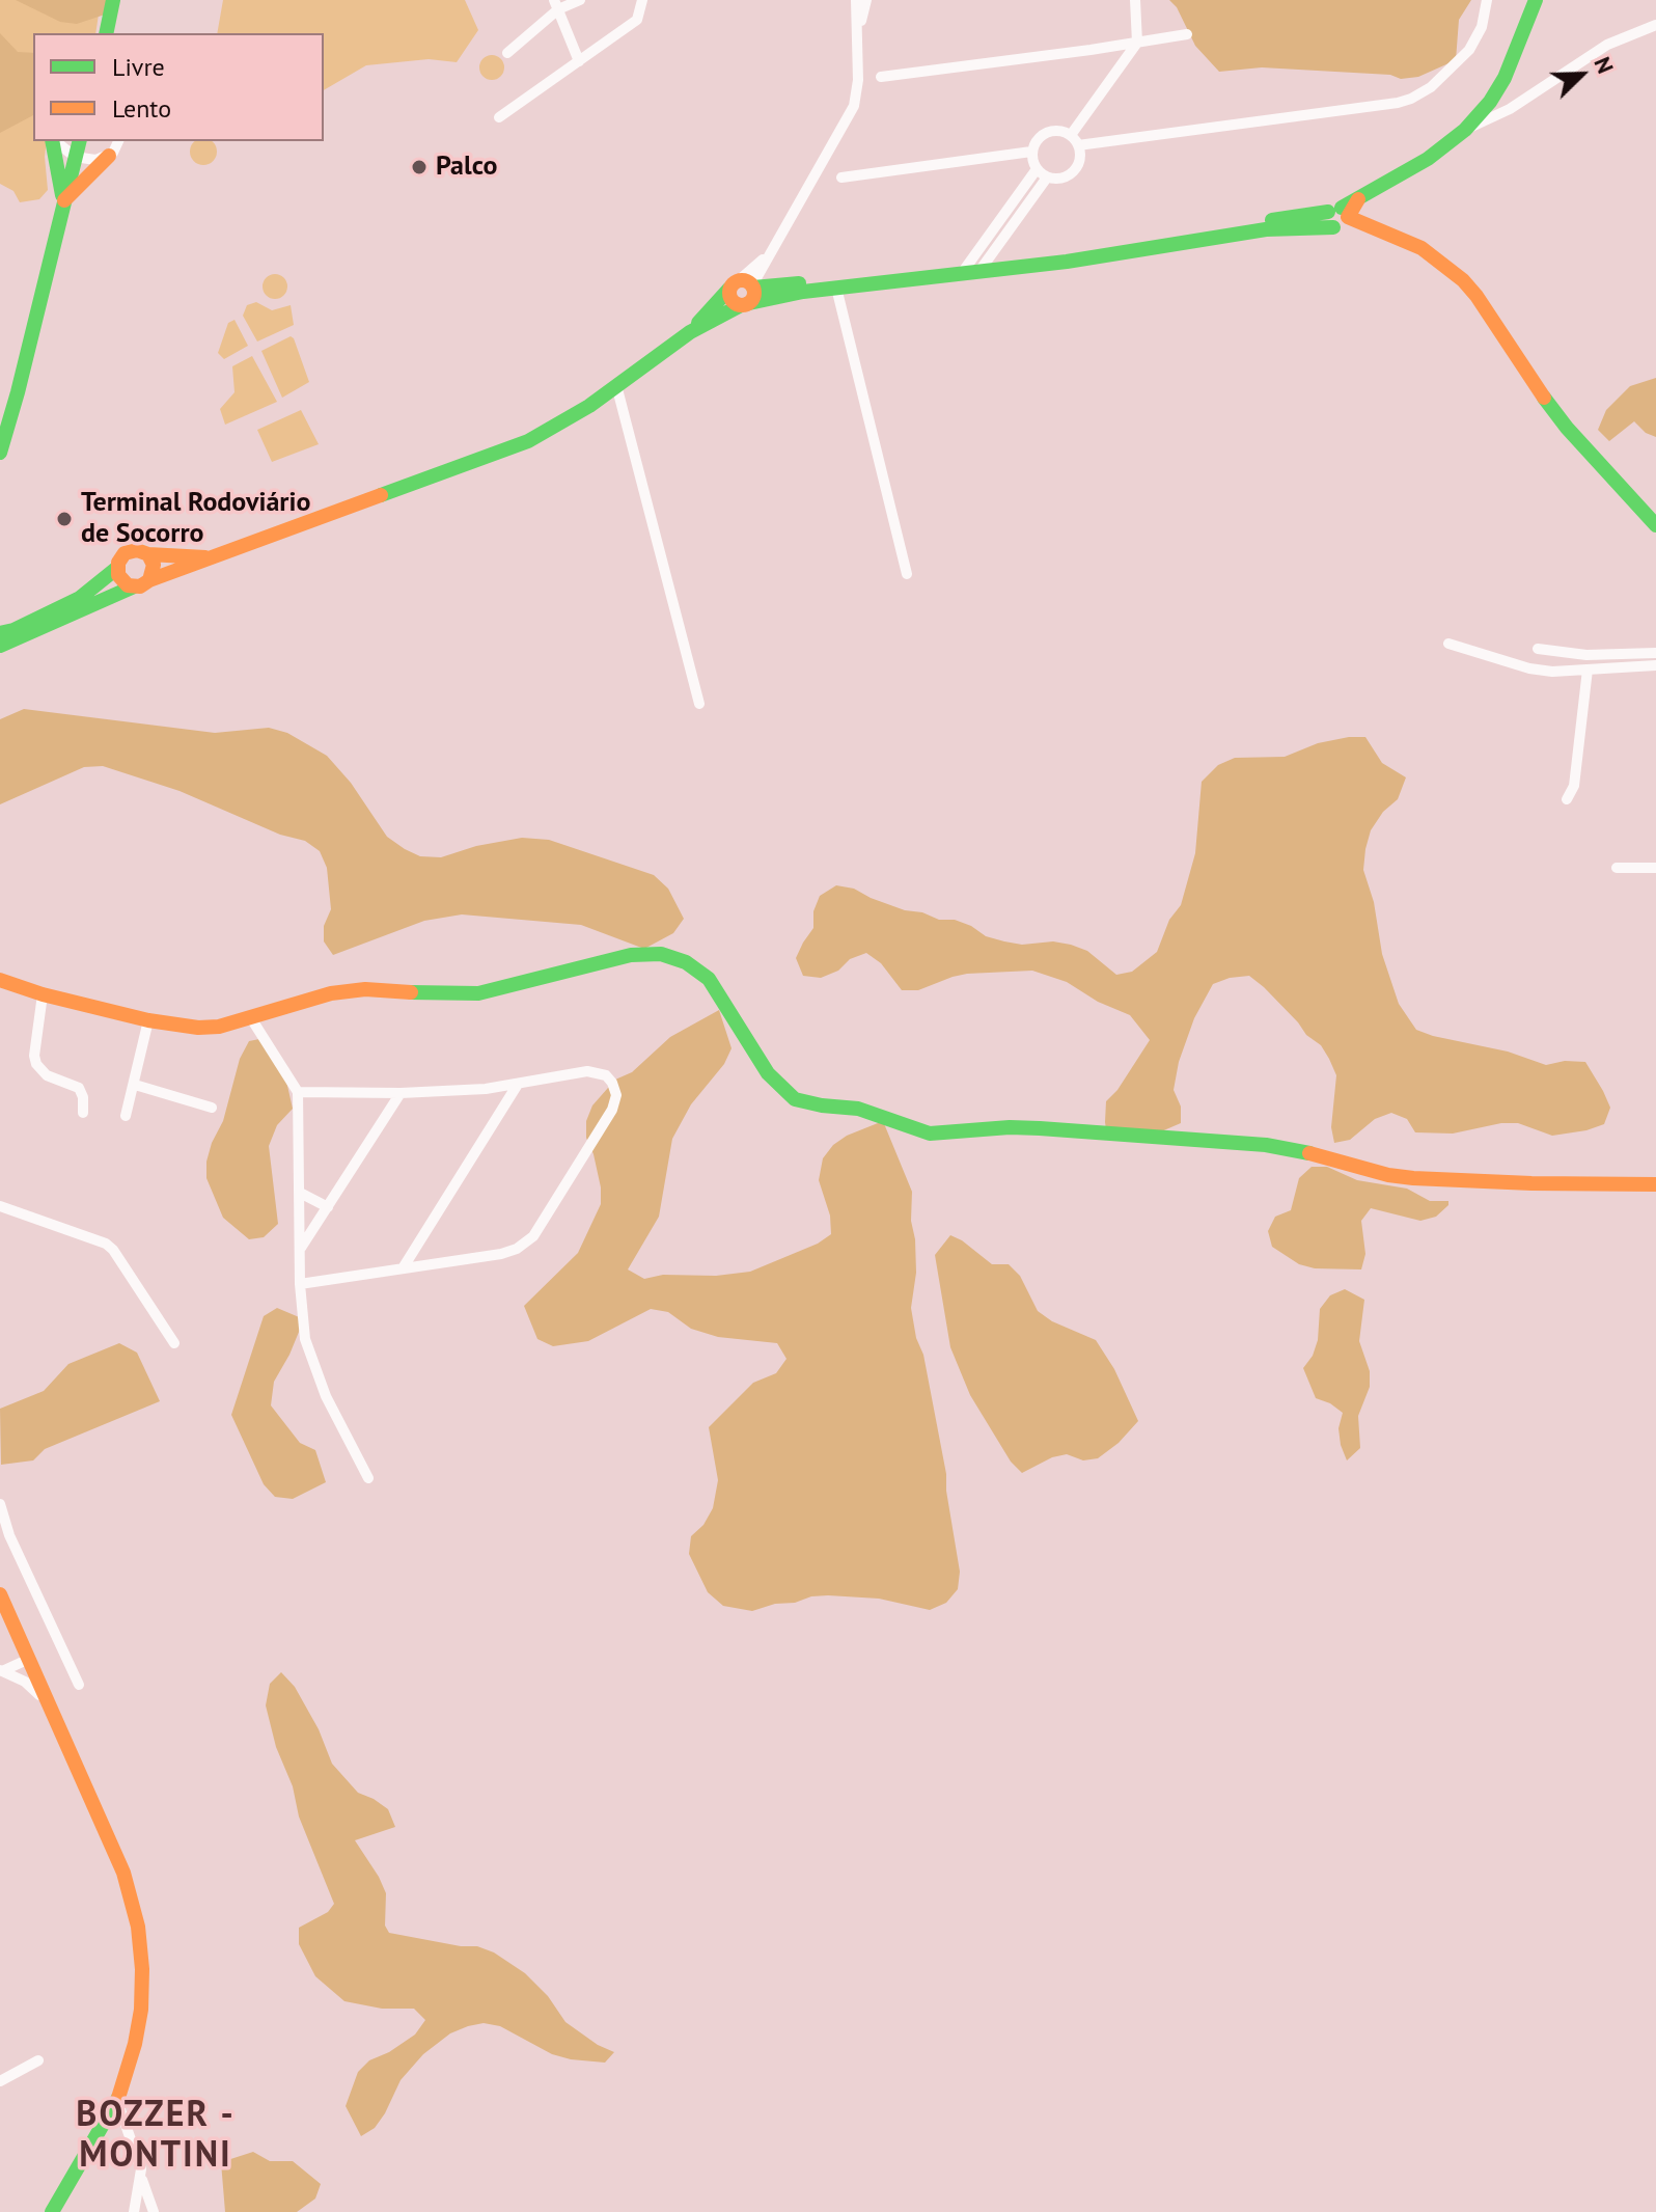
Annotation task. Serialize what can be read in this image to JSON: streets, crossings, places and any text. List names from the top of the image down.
{
  "districts": ["BOZZER - MONTINI"],
  "places": ["Palco", "Terminal Rodoviário de Socorro"],
  "legend": ["Livre", "Lento"],
  "north": "top right"
}
